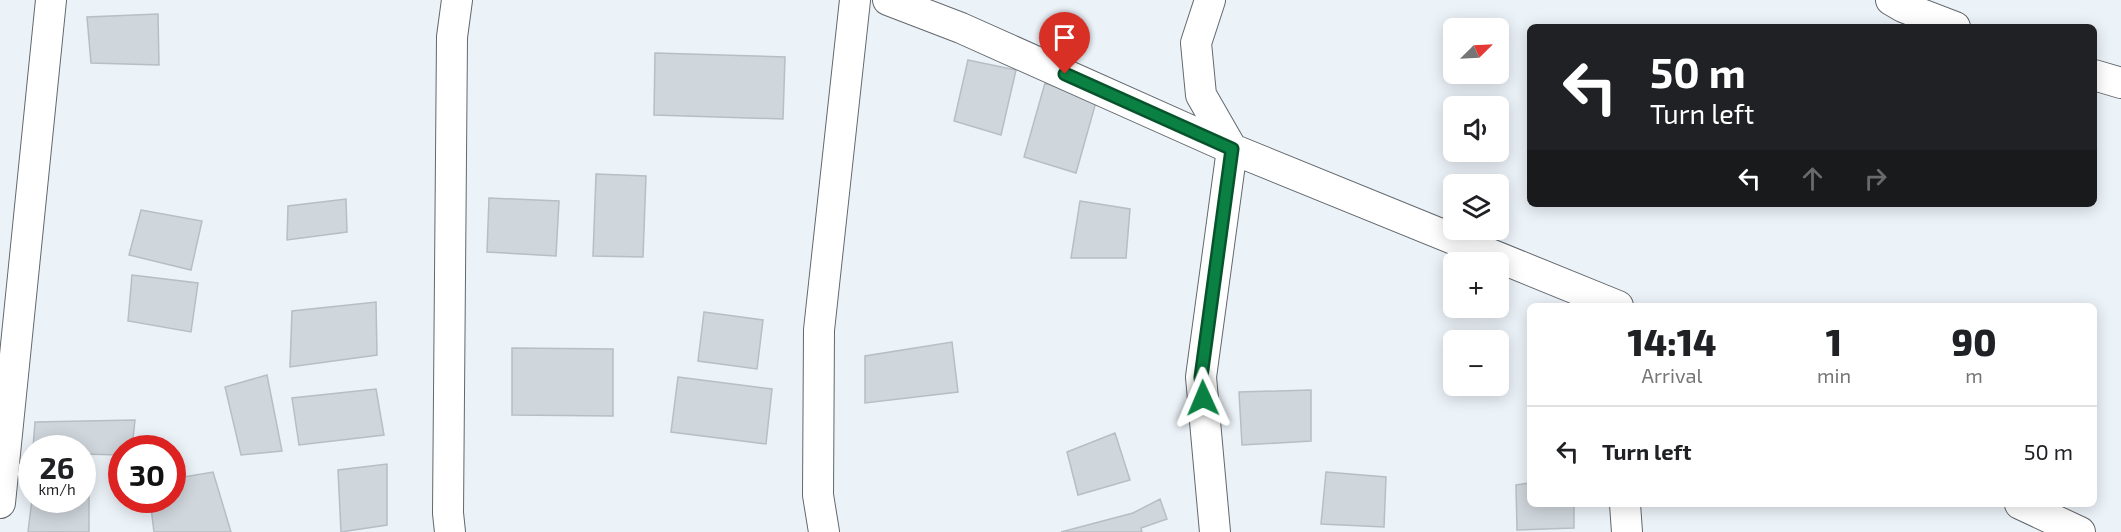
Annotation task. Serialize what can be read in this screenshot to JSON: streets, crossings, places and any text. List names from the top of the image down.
{
  "north": "top right",
  "page": {
    "map_buttons": ["+", "−"],
    "turn": ["50 m", "Turn left"],
    "eta": [
      "14:14",
      "Arrival",
      "1",
      "min",
      "90",
      "m"
    ],
    "list": [
      {
        "name": "Turn left",
        "value": "50 m"
      }
    ],
    "speed": "26 km/h",
    "limit": "30"
  }
}
